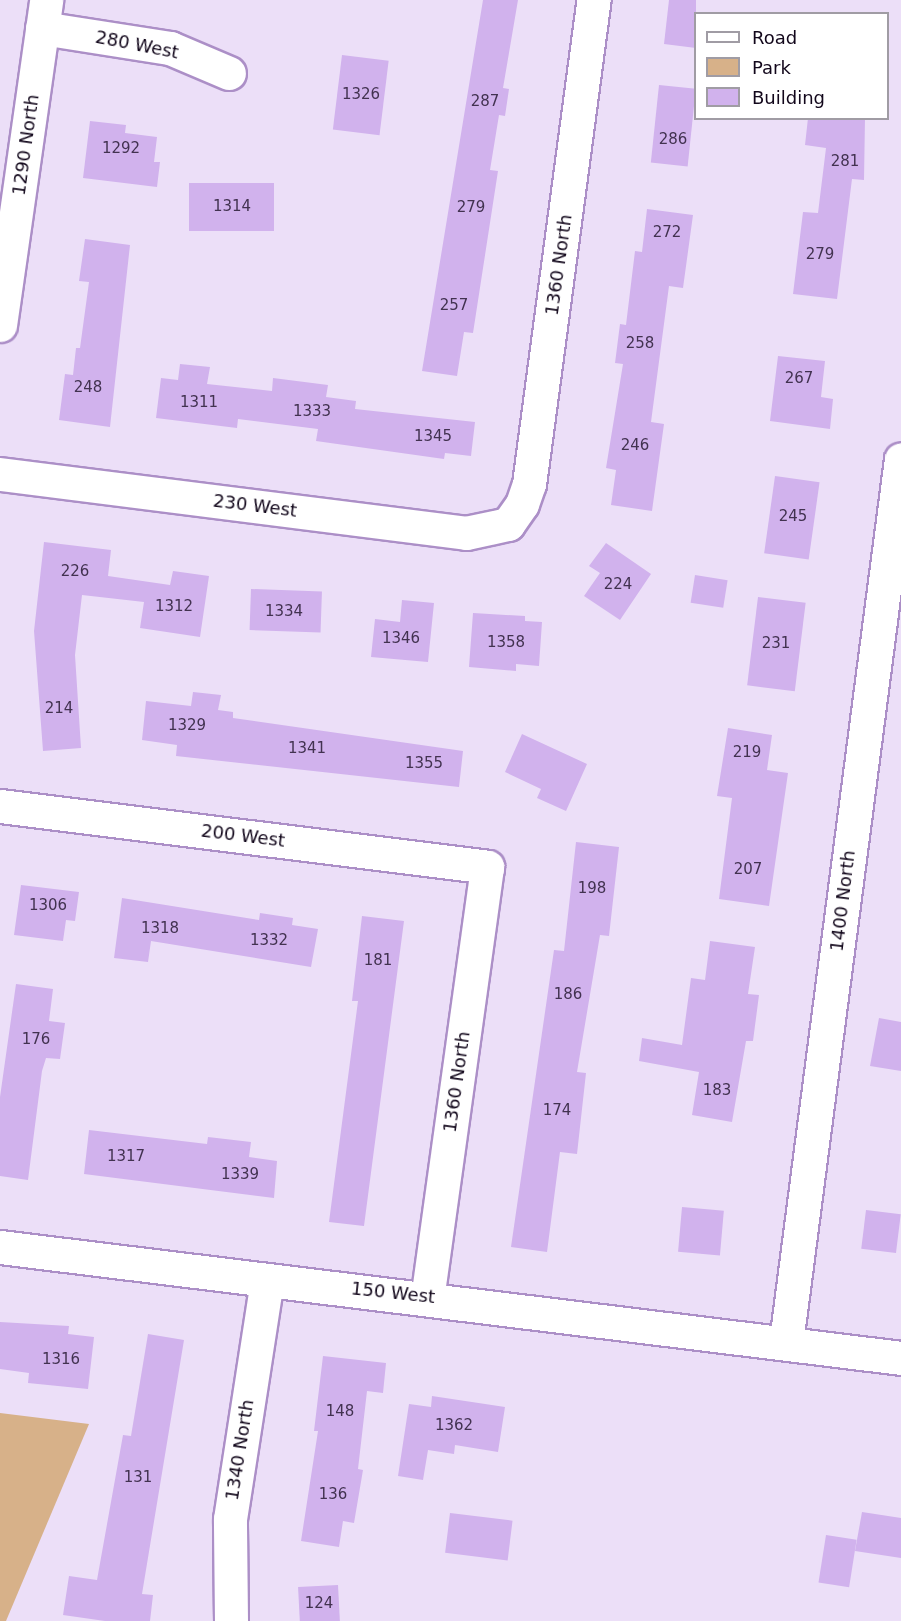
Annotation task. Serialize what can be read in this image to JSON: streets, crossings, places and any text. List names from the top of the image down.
{
  "streets": {
    "street": [
      "280 West",
      "1290 North",
      "1360 North",
      "230 West",
      "200 West",
      "1400 North",
      "150 West",
      "1340 North"
    ]
  },
  "crossings": [
    ["280 West", "1290 North"],
    ["1360 North", "230 West"],
    ["1360 North", "200 West"],
    ["1360 North", "150 West"],
    ["1400 North", "150 West"],
    ["150 West", "1340 North"]
  ],
  "house_numbers": [
    "1326",
    "287",
    "286",
    "1292",
    "281",
    "1314",
    "279",
    "272",
    "279",
    "257",
    "258",
    "267",
    "248",
    "1311",
    "1333",
    "1345",
    "246",
    "245",
    "226",
    "224",
    "1312",
    "1334",
    "1346",
    "1358",
    "231",
    "214",
    "1329",
    "1341",
    "219",
    "1355",
    "207",
    "198",
    "1306",
    "1318",
    "1332",
    "181",
    "186",
    "176",
    "183",
    "174",
    "1317",
    "1339",
    "1316",
    "148",
    "1362",
    "131",
    "136",
    "124"
  ],
  "legend": ["Road", "Park", "Building"]
}
